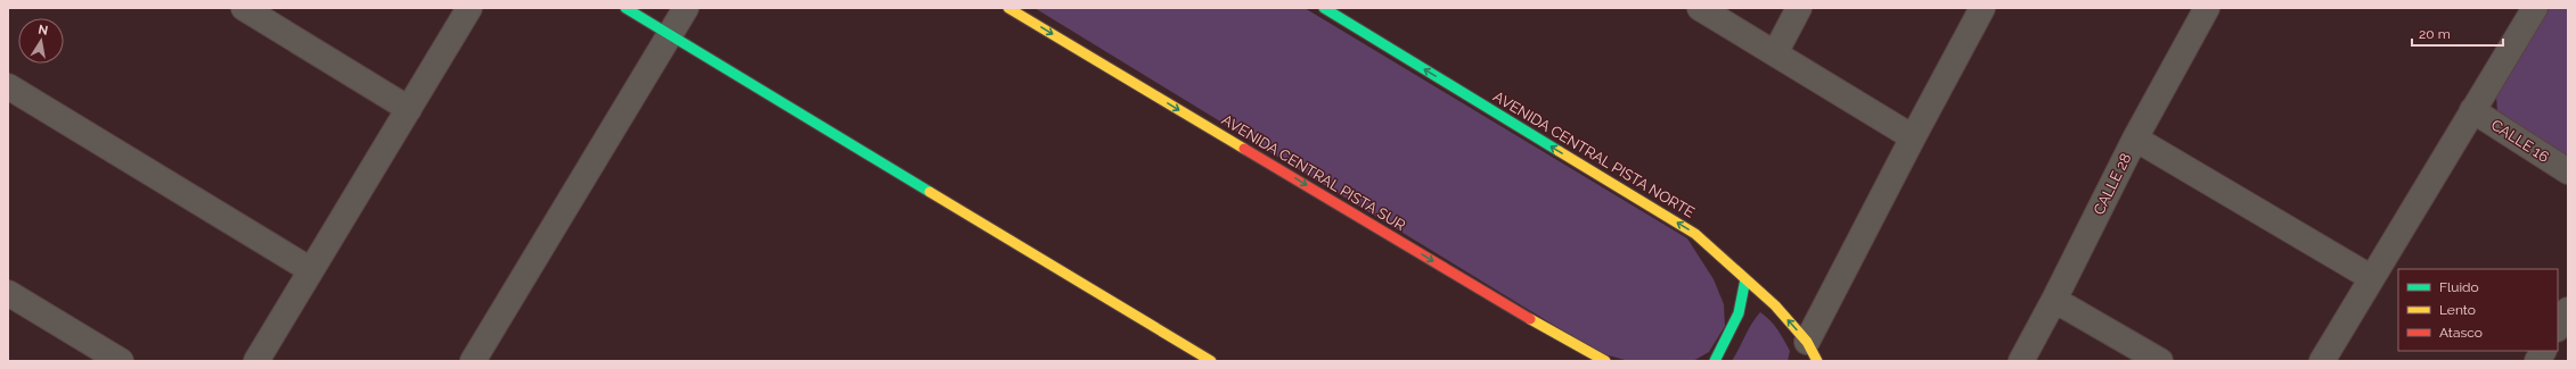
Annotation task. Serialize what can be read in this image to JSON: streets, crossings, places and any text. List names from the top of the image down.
{
  "streets": {
    "street": [
      "CALLE 16",
      "AVENIDA CENTRAL PISTA NORTE",
      "AVENIDA CENTRAL PISTA SUR",
      "CALLE 28"
    ]
  },
  "one_way": ["AVENIDA CENTRAL PISTA NORTE", "AVENIDA CENTRAL PISTA SUR"],
  "legend": ["Fluido", "Lento", "Atasco"],
  "scale_bar": "20 m",
  "north": "top"
}
